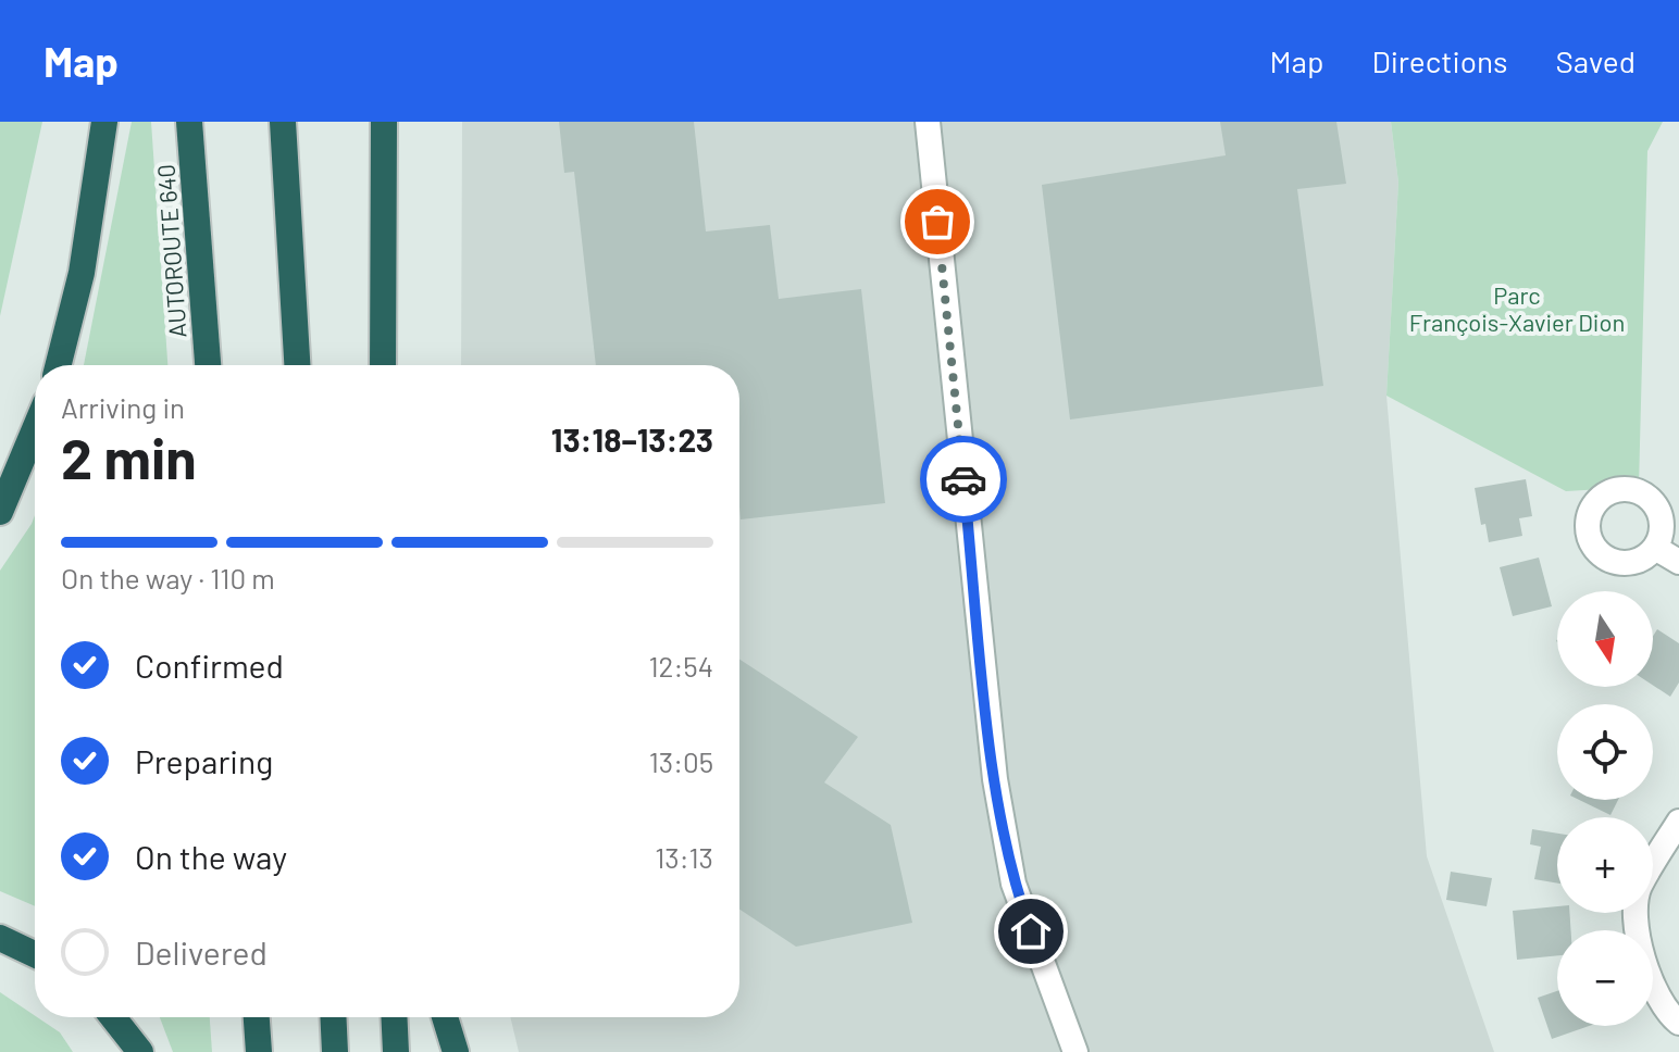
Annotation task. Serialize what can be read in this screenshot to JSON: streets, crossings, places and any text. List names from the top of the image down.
{
  "streets": {
    "highway": ["AUTOROUTE 640"]
  },
  "parks": ["Parc François-Xavier Dion"],
  "north": "bottom",
  "page": {
    "header": "Map",
    "nav": ["Map", "Directions", "Saved"],
    "heading": ["2 min", "Arriving in", "13:18–13:23"],
    "bar": "On the way · 110 m",
    "map_buttons": ["+", "−"],
    "list": [
      ["Confirmed", "12:54"],
      ["Preparing", "13:05"],
      ["On the way", "13:13"],
      "Delivered"
    ]
  }
}
